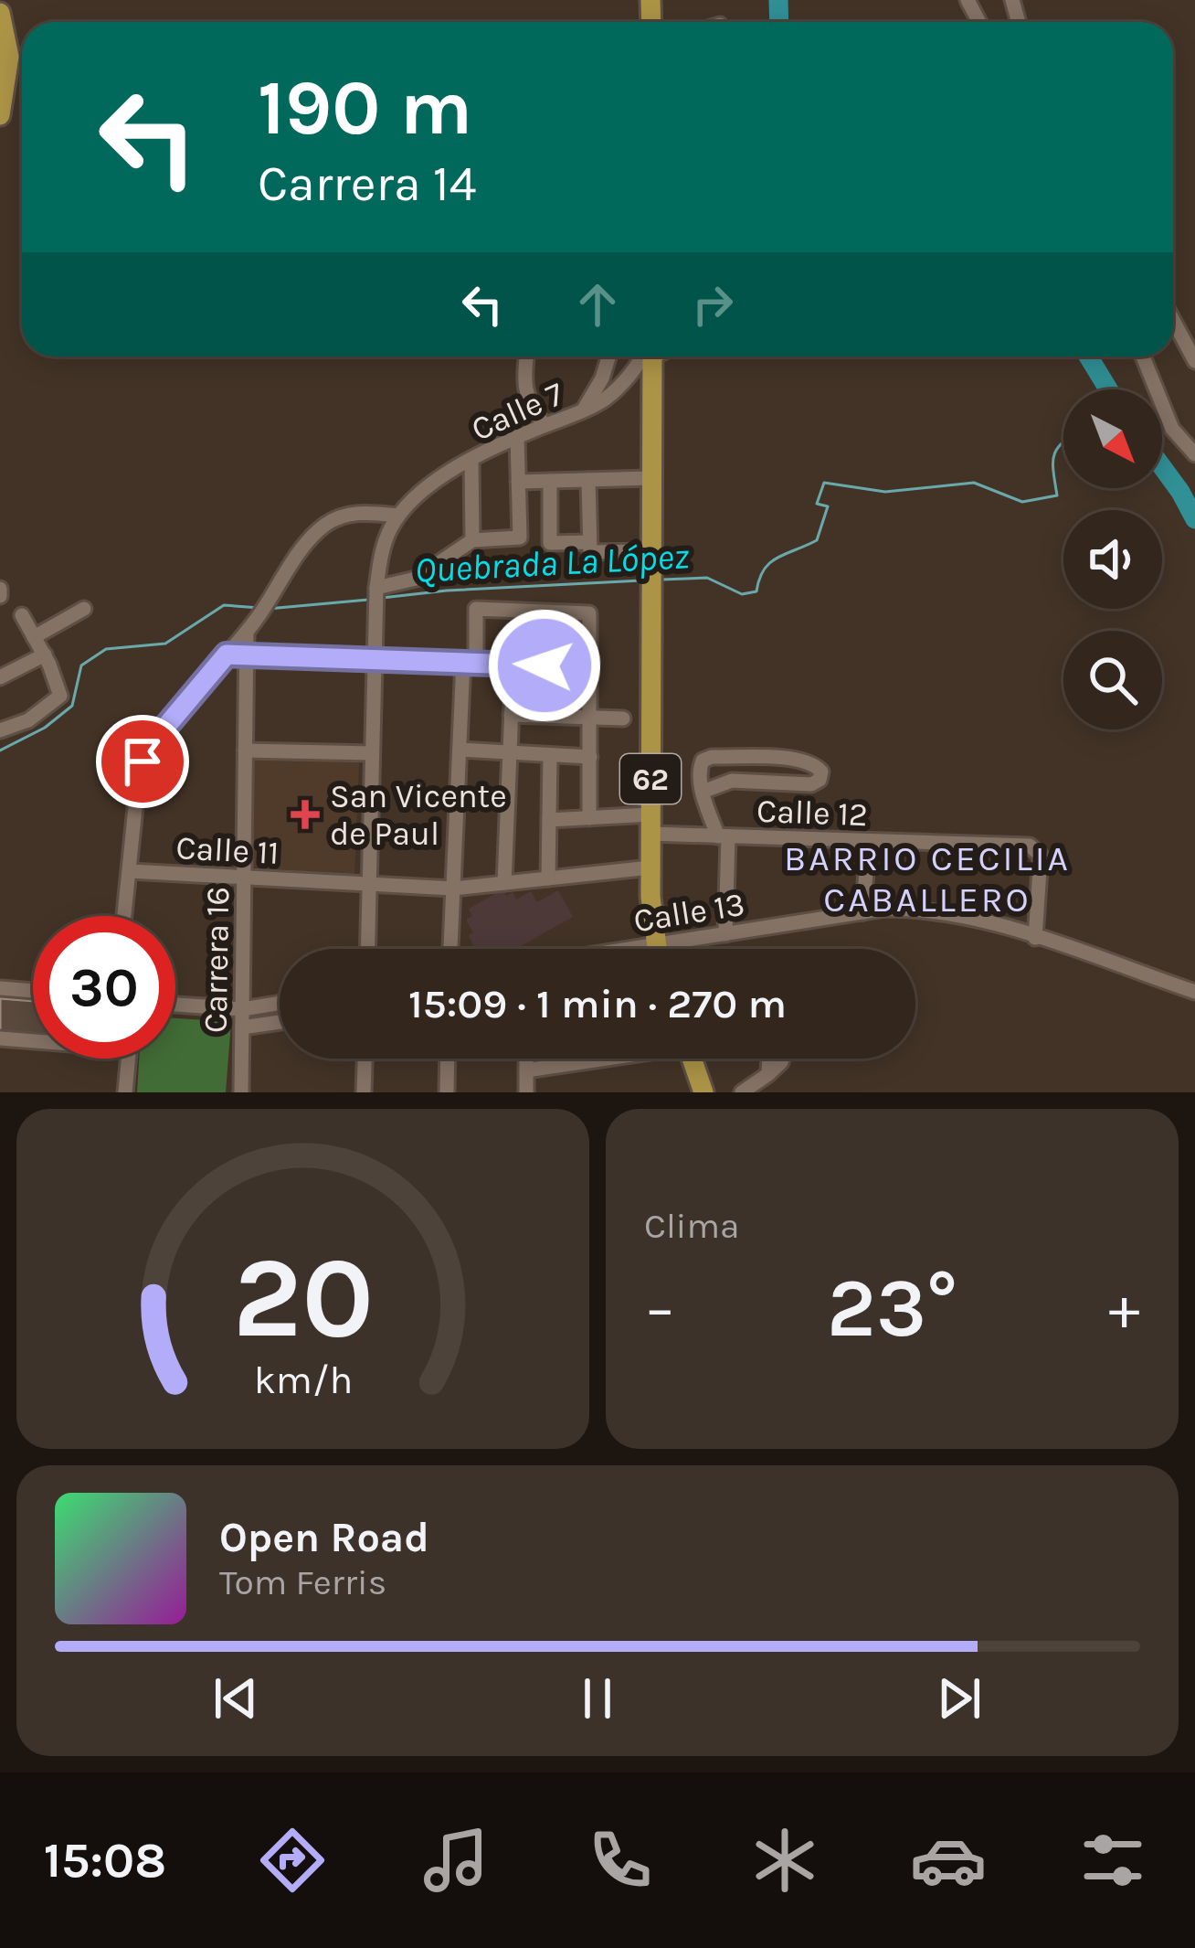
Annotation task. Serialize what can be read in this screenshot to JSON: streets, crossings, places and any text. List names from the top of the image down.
{
  "streets": {
    "main road": ["62"],
    "street": [
      "Calle 7",
      "Calle 12",
      "Calle 11",
      "Calle 13",
      "Carrera 16"
    ]
  },
  "crossings": [
    ["62", "Calle 12"],
    ["62", "Calle 11"],
    ["Calle 12", "Calle 13"],
    ["Calle 11", "Carrera 16"]
  ],
  "districts": ["BARRIO CECILIA CABALLERO"],
  "water": ["Quebrada La López"],
  "places": {
    "health": ["San Vicente de Paul"]
  },
  "north": "bottom right",
  "page": {
    "turn": ["190 m", "Carrera 14"],
    "limit": "30",
    "trip": "15:09 · 1 min · 270 m",
    "tile": "Clima",
    "heat": ["−", "23°", "+"],
    "song": ["Open Road", "Tom Ferris"],
    "tabs": "15:08",
    "gauge": ["20", "km/h"]
  }
}
